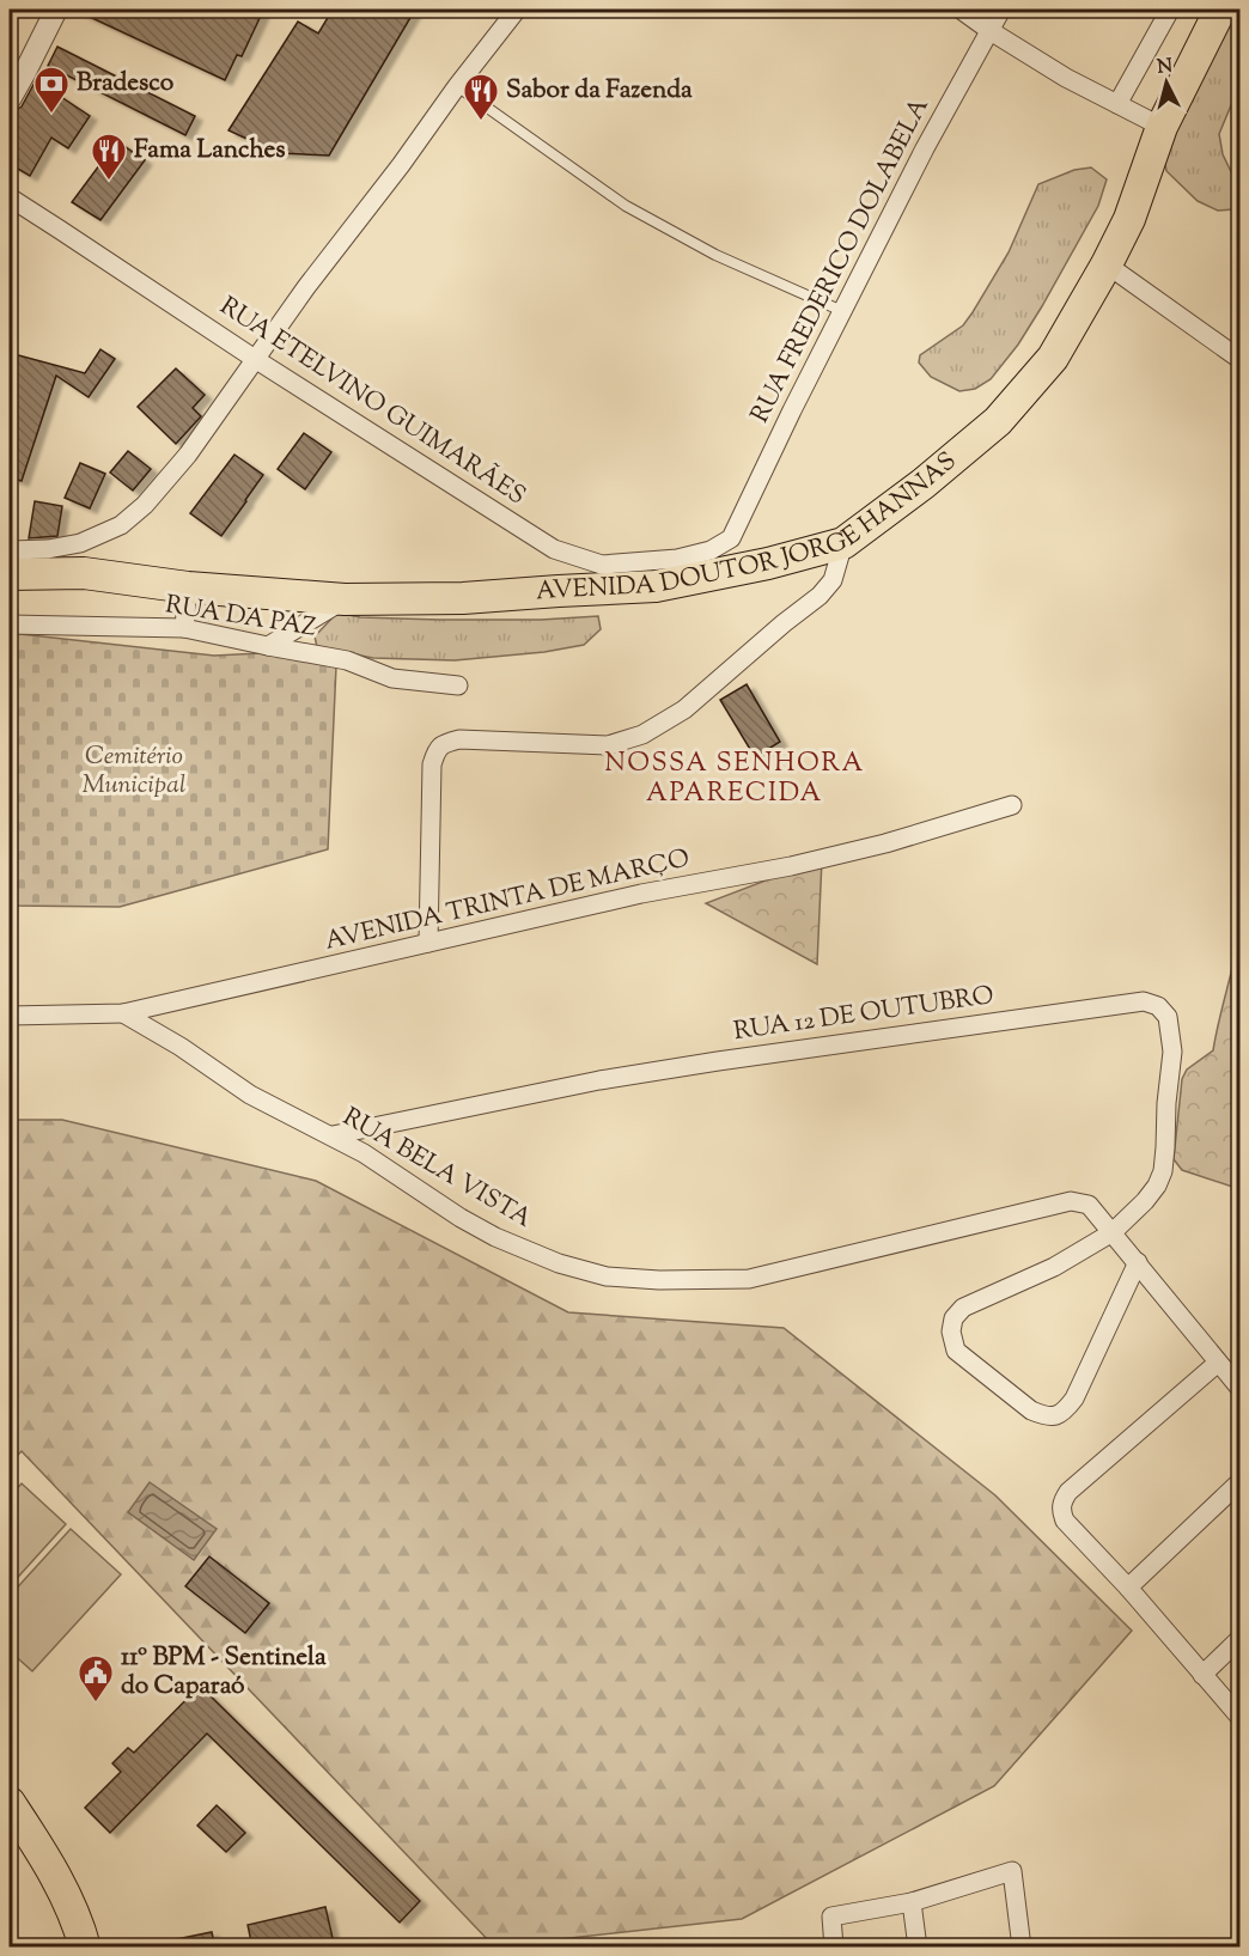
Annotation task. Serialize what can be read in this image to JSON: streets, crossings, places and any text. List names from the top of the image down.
{
  "streets": {
    "highway": ["AVENIDA DOUTOR JORGE HANNAS"],
    "street": [
      "RUA FREDERICO DOLABELA",
      "RUA ETELVINO GUIMARÃES",
      "RUA DA PAZ",
      "AVENIDA TRINTA DE MARÇO",
      "RUA 12 DE OUTUBRO",
      "RUA BELA VISTA"
    ]
  },
  "crossings": [
    ["RUA FREDERICO DOLABELA", "RUA ETELVINO GUIMARÃES"],
    ["AVENIDA TRINTA DE MARÇO", "RUA BELA VISTA"],
    ["RUA 12 DE OUTUBRO", "RUA BELA VISTA"]
  ],
  "districts": ["NOSSA SENHORA APARECIDA"],
  "parks": ["Cemitério Municipal"],
  "places": {
    "bank": ["Bradesco"],
    "restaurant": ["Sabor da Fazenda", "Fama Lanches"],
    "public building": ["11º BPM - Sentinela do Caparaó"]
  },
  "north": "top"
}
